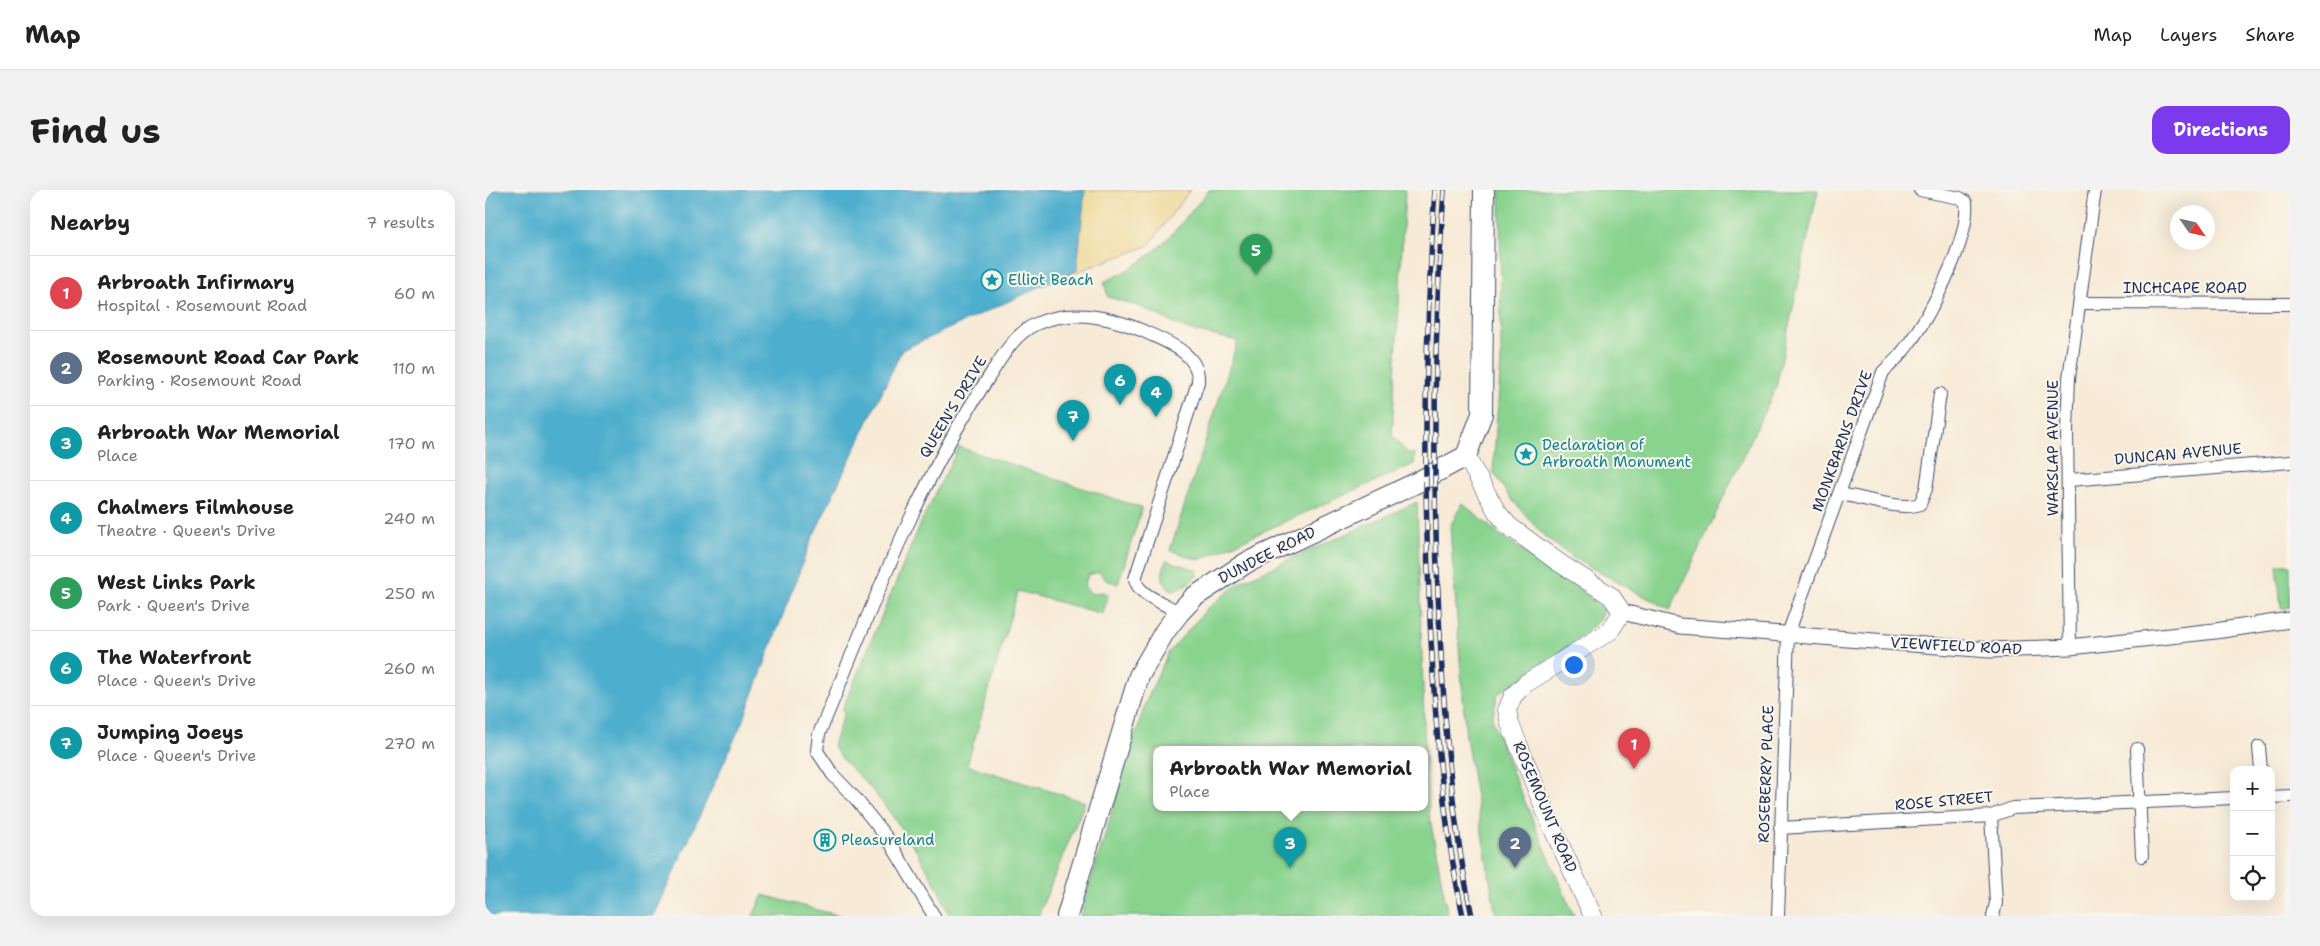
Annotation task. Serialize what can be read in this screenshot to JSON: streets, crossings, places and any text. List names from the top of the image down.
{
  "streets": {
    "main road": ["DUNDEE ROAD", "ROSEMOUNT ROAD"],
    "street": [
      "INCHCAPE ROAD",
      "QUEEN'S DRIVE",
      "MONKBARNS DRIVE",
      "WARSLAP AVENUE",
      "DUNCAN AVENUE",
      "VIEWFIELD ROAD",
      "ROSEBERRY PLACE",
      "ROSE STREET"
    ]
  },
  "crossings": [
    ["INCHCAPE ROAD", "WARSLAP AVENUE"],
    ["QUEEN'S DRIVE", "DUNDEE ROAD"],
    ["MONKBARNS DRIVE", "VIEWFIELD ROAD"],
    ["MONKBARNS DRIVE", "ROSEBERRY PLACE"],
    ["WARSLAP AVENUE", "DUNCAN AVENUE"],
    ["WARSLAP AVENUE", "VIEWFIELD ROAD"],
    ["VIEWFIELD ROAD", "ROSEBERRY PLACE"],
    ["VIEWFIELD ROAD", "ROSEMOUNT ROAD"],
    ["ROSEBERRY PLACE", "ROSE STREET"]
  ],
  "places": {
    "place": ["Elliot Beach", "Declaration of Arbroath Monument"],
    "building": ["Pleasureland"]
  },
  "north": "bottom right",
  "page": {
    "header": "Map",
    "nav": ["Map", "Layers", "Share"],
    "buttons": "Directions",
    "title": "Find us",
    "heading": ["Nearby", "7 results"],
    "pins": [
      "5",
      "6",
      "4",
      "7",
      "1",
      "2",
      "3"
    ],
    "list": [
      {
        "mark": "1",
        "name": "Arbroath Infirmary",
        "note": "Hospital · Rosemount Road",
        "value": "60 m"
      },
      {
        "mark": "2",
        "name": "Rosemount Road Car Park",
        "note": "Parking · Rosemount Road",
        "value": "110 m"
      },
      {
        "mark": "3",
        "name": "Arbroath War Memorial",
        "note": "Place",
        "value": "170 m"
      },
      {
        "mark": "4",
        "name": "Chalmers Filmhouse",
        "note": "Theatre · Queen's Drive",
        "value": "240 m"
      },
      {
        "mark": "5",
        "name": "West Links Park",
        "note": "Park · Queen's Drive",
        "value": "250 m"
      },
      {
        "mark": "6",
        "name": "The Waterfront",
        "note": "Place · Queen's Drive",
        "value": "260 m"
      },
      {
        "mark": "7",
        "name": "Jumping Joeys",
        "note": "Place · Queen's Drive",
        "value": "270 m"
      }
    ],
    "popup": ["Arbroath War Memorial", "Place"],
    "map_buttons": ["+", "−"]
  }
}
